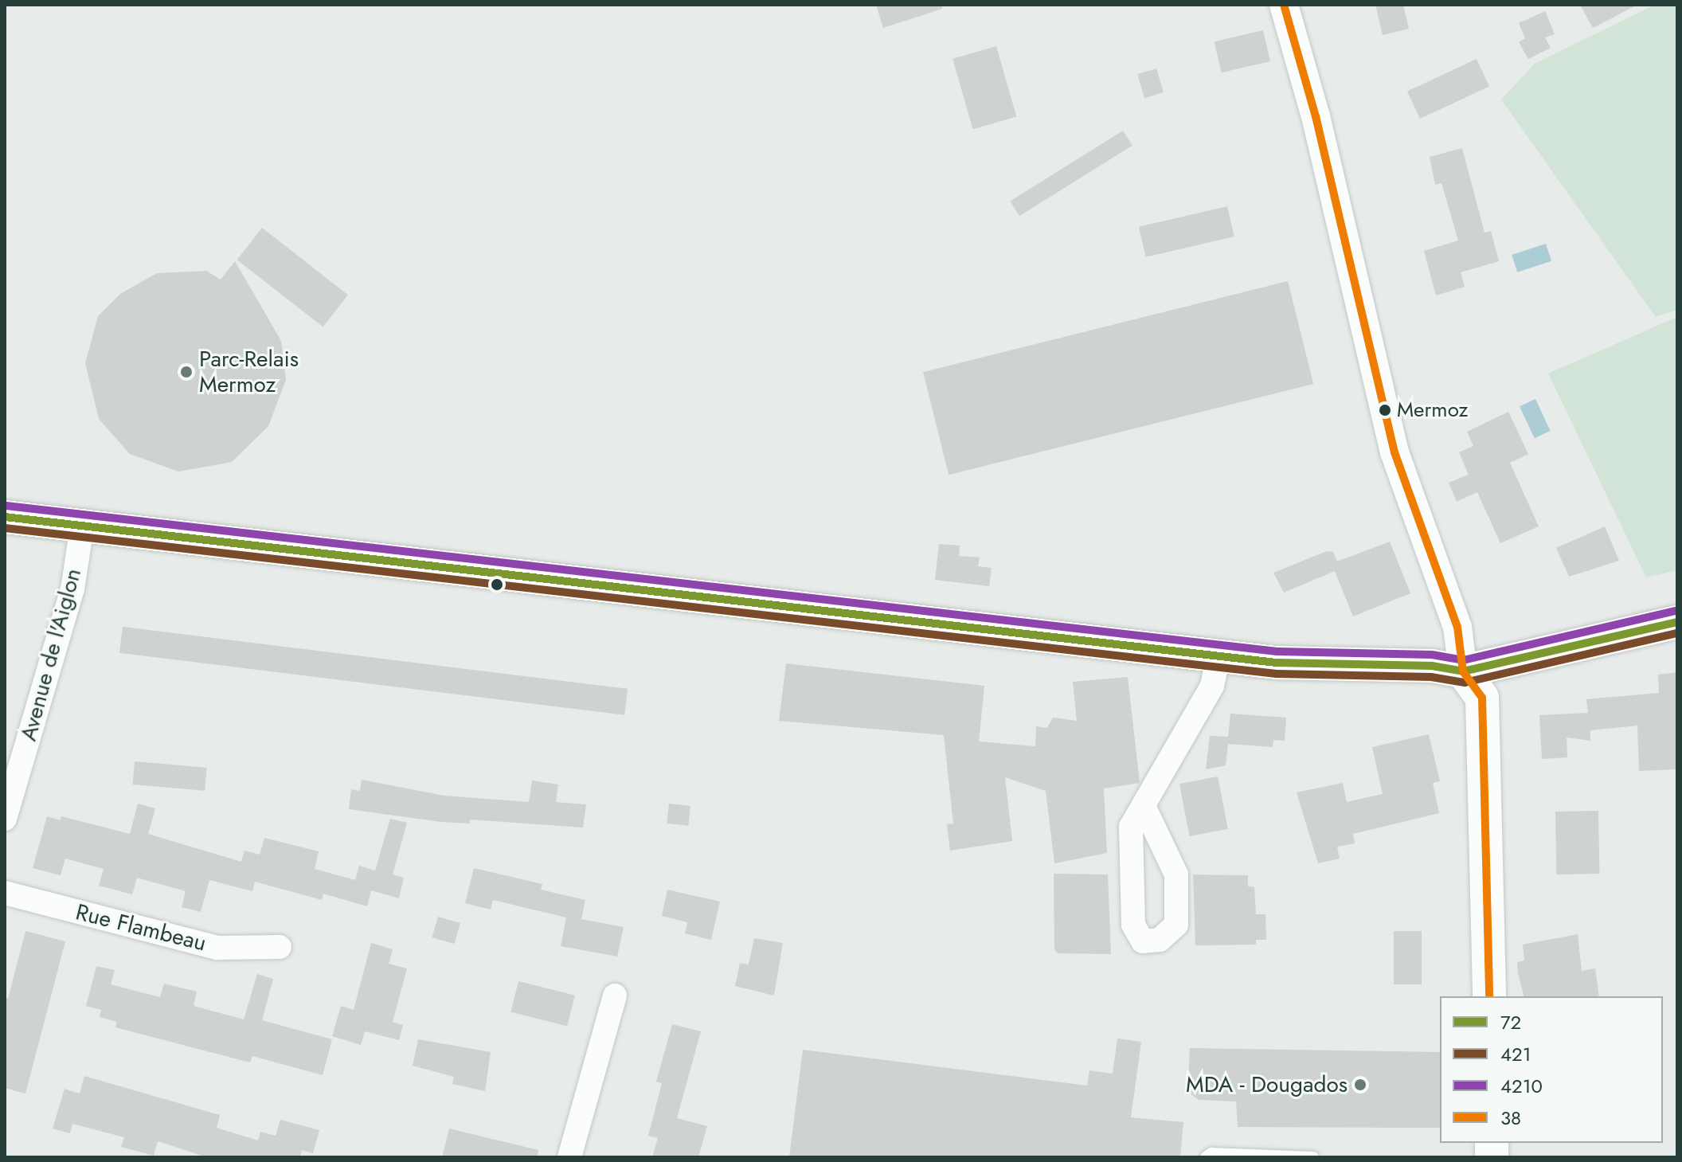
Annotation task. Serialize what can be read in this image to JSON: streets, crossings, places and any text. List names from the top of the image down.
{
  "streets": {
    "street": ["Avenue de l'Aiglon", "Rue Flambeau"]
  },
  "places": ["Parc-Relais Mermoz", "Mermoz", "MDA - Dougados"],
  "lines": [
    "transit line 38",
    "transit line 4210",
    "transit line 72",
    "transit line 421"
  ],
  "legend": [
    "72",
    "421",
    "4210",
    "38"
  ]
}
